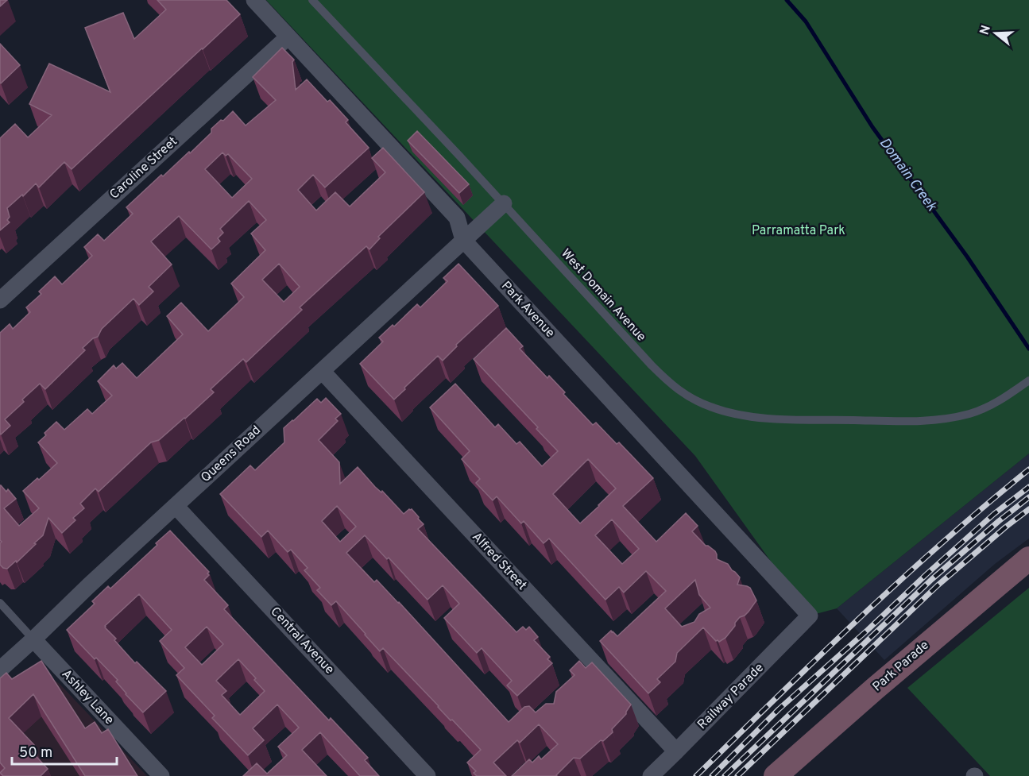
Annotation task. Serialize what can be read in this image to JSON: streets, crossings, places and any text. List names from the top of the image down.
{
  "streets": {
    "street": [
      "Caroline Street",
      "Park Avenue",
      "Queens Road",
      "Alfred Street",
      "Central Avenue",
      "Park Parade",
      "Railway Parade",
      "Ashley Lane"
    ],
    "lane": ["West Domain Avenue"]
  },
  "crossings": [
    ["Caroline Street", "Park Avenue"],
    ["West Domain Avenue", "Queens Road"],
    ["Park Avenue", "Queens Road"],
    ["Park Avenue", "Railway Parade"],
    ["Queens Road", "Alfred Street"],
    ["Queens Road", "Central Avenue"],
    ["Queens Road", "Ashley Lane"],
    ["Alfred Street", "Railway Parade"]
  ],
  "water": ["Domain Creek"],
  "parks": ["Parramatta Park"],
  "scale_bar": "50 m",
  "north": "left"
}
